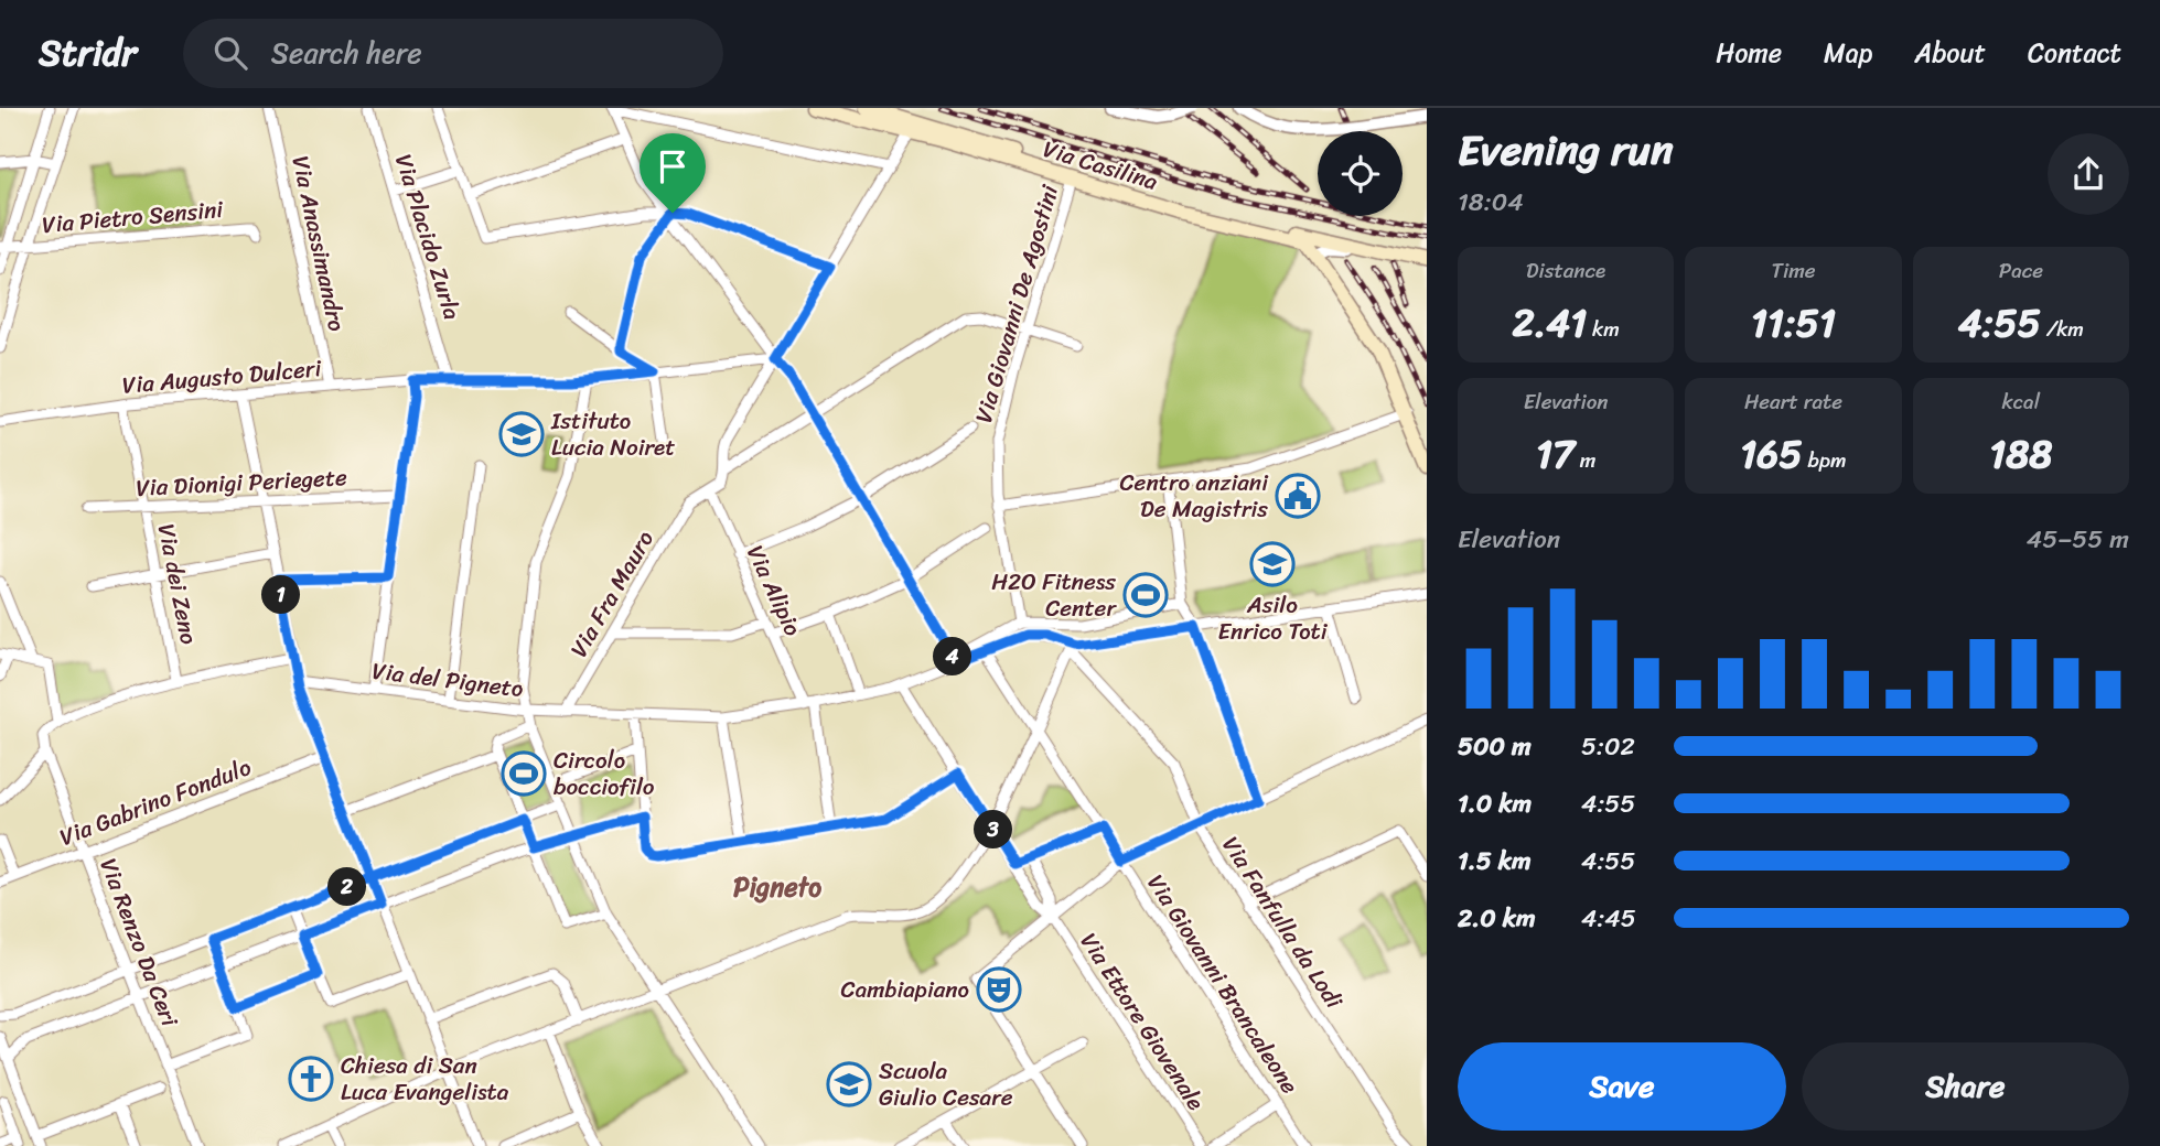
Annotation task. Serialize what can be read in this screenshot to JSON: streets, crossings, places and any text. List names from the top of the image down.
{
  "streets": {
    "main road": ["Via Casilina"],
    "street": [
      "Via Pietro Sensini",
      "Via Placido Zurla",
      "Via Anassimandro",
      "Via Giovanni De Agostini",
      "Via Augusto Dulceri",
      "Via Dionigi Periegete",
      "Via dei Zeno",
      "Via Alipio",
      "Via Fra Mauro",
      "Via del Pigneto",
      "Via Gabrino Fondulo",
      "Via Fanfulla da Lodi",
      "Via Renzo Da Ceri",
      "Via Giovanni Brancaleone",
      "Via Ettore Giovenale"
    ]
  },
  "crossings": [
    ["Via Casilina", "Via Giovanni De Agostini"],
    ["Via Placido Zurla", "Via Augusto Dulceri"],
    ["Via Anassimandro", "Via Augusto Dulceri"],
    ["Via Giovanni De Agostini", "Via del Pigneto"],
    ["Via Augusto Dulceri", "Via dei Zeno"],
    ["Via Dionigi Periegete", "Via dei Zeno"],
    ["Via Alipio", "Via Fra Mauro"],
    ["Via Alipio", "Via del Pigneto"],
    ["Via Fra Mauro", "Via del Pigneto"],
    ["Via del Pigneto", "Via Fanfulla da Lodi"],
    ["Via del Pigneto", "Via Giovanni Brancaleone"],
    ["Via del Pigneto", "Via Ettore Giovenale"],
    ["Via Gabrino Fondulo", "Via Renzo Da Ceri"]
  ],
  "districts": ["Pigneto"],
  "places": {
    "school or university": ["Istituto Lucia Noiret", "Asilo Enrico Toti", "Scuola Giulio Cesare"],
    "public building": ["Centro anziani De Magistris"],
    "sports": ["H2O Fitness Center", "Circolo bocciofilo"],
    "theatre": ["Cambiapiano"],
    "church": ["Chiesa di San Luca Evangelista"]
  },
  "page": {
    "header": "Stridr",
    "search": "Search here",
    "nav": [
      "Home",
      "Map",
      "About",
      "Contact"
    ],
    "heading": ["Evening run", "18:04"],
    "stats": [
      ["Distance", "2.41 km"],
      ["Time", "11:51"],
      ["Pace", "4:55 /km"],
      ["Elevation", "17 m"],
      ["Heart rate", "165 bpm"],
      ["kcal", "188"]
    ],
    "chart": ["Elevation", "45–55 m"],
    "pins": [
      "1",
      "4",
      "3",
      "2"
    ],
    "list": [
      {
        "name": "500 m",
        "note": "5:02"
      },
      {
        "name": "1.0 km",
        "note": "4:55"
      },
      {
        "name": "1.5 km",
        "note": "4:55"
      },
      {
        "name": "2.0 km",
        "note": "4:45"
      }
    ],
    "buttons": ["Save", "Share"]
  }
}
